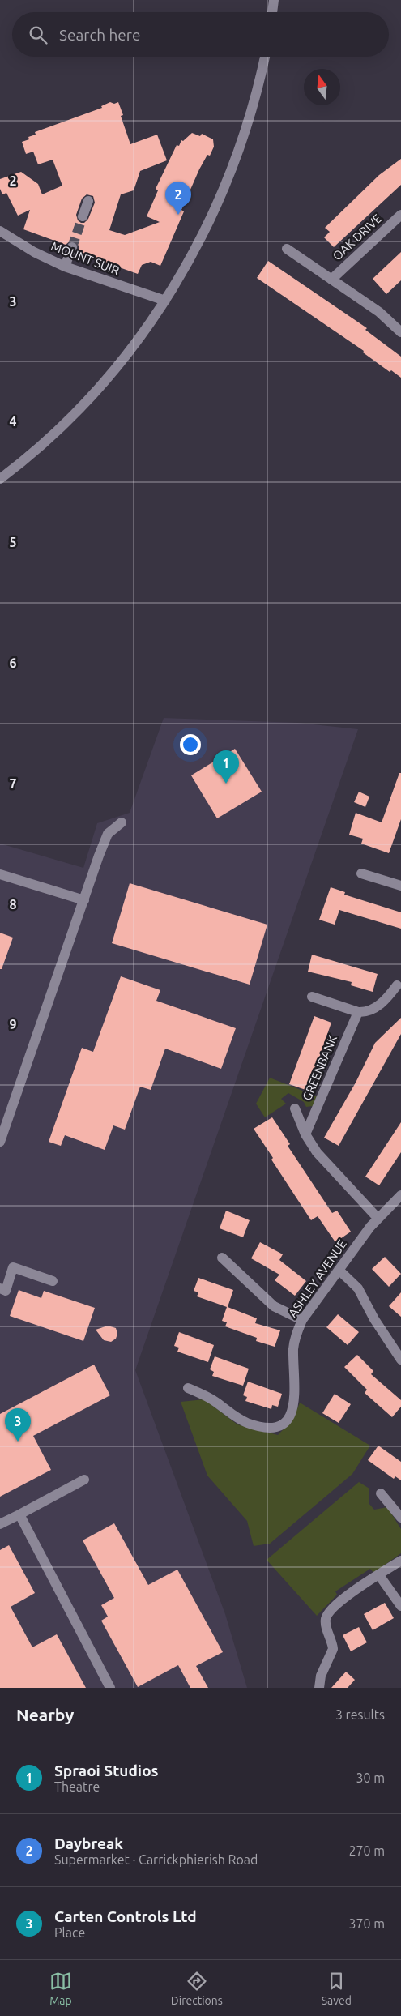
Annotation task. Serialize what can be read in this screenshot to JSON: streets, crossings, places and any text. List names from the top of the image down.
{
  "streets": {
    "street": [
      "OAK DRIVE",
      "MOUNT SUIR",
      "GREENBANK",
      "ASHLEY AVENUE"
    ]
  },
  "crossings": [
    ["GREENBANK", "ASHLEY AVENUE"]
  ],
  "north": "top",
  "page": {
    "search": "Search here",
    "pins": ["2", "1", "3"],
    "heading": ["Nearby", "3 results"],
    "list": [
      {
        "mark": "1",
        "name": "Spraoi Studios",
        "note": "Theatre",
        "value": "30 m"
      },
      {
        "mark": "2",
        "name": "Daybreak",
        "note": "Supermarket · Carrickphierish Road",
        "value": "270 m"
      },
      {
        "mark": "3",
        "name": "Carten Controls Ltd",
        "note": "Place",
        "value": "370 m"
      }
    ],
    "nav": ["Map", "Directions", "Saved"]
  },
  "grid": {
    "rows": [
      "2",
      "3",
      "4",
      "5",
      "6",
      "7",
      "8",
      "9"
    ]
  }
}
